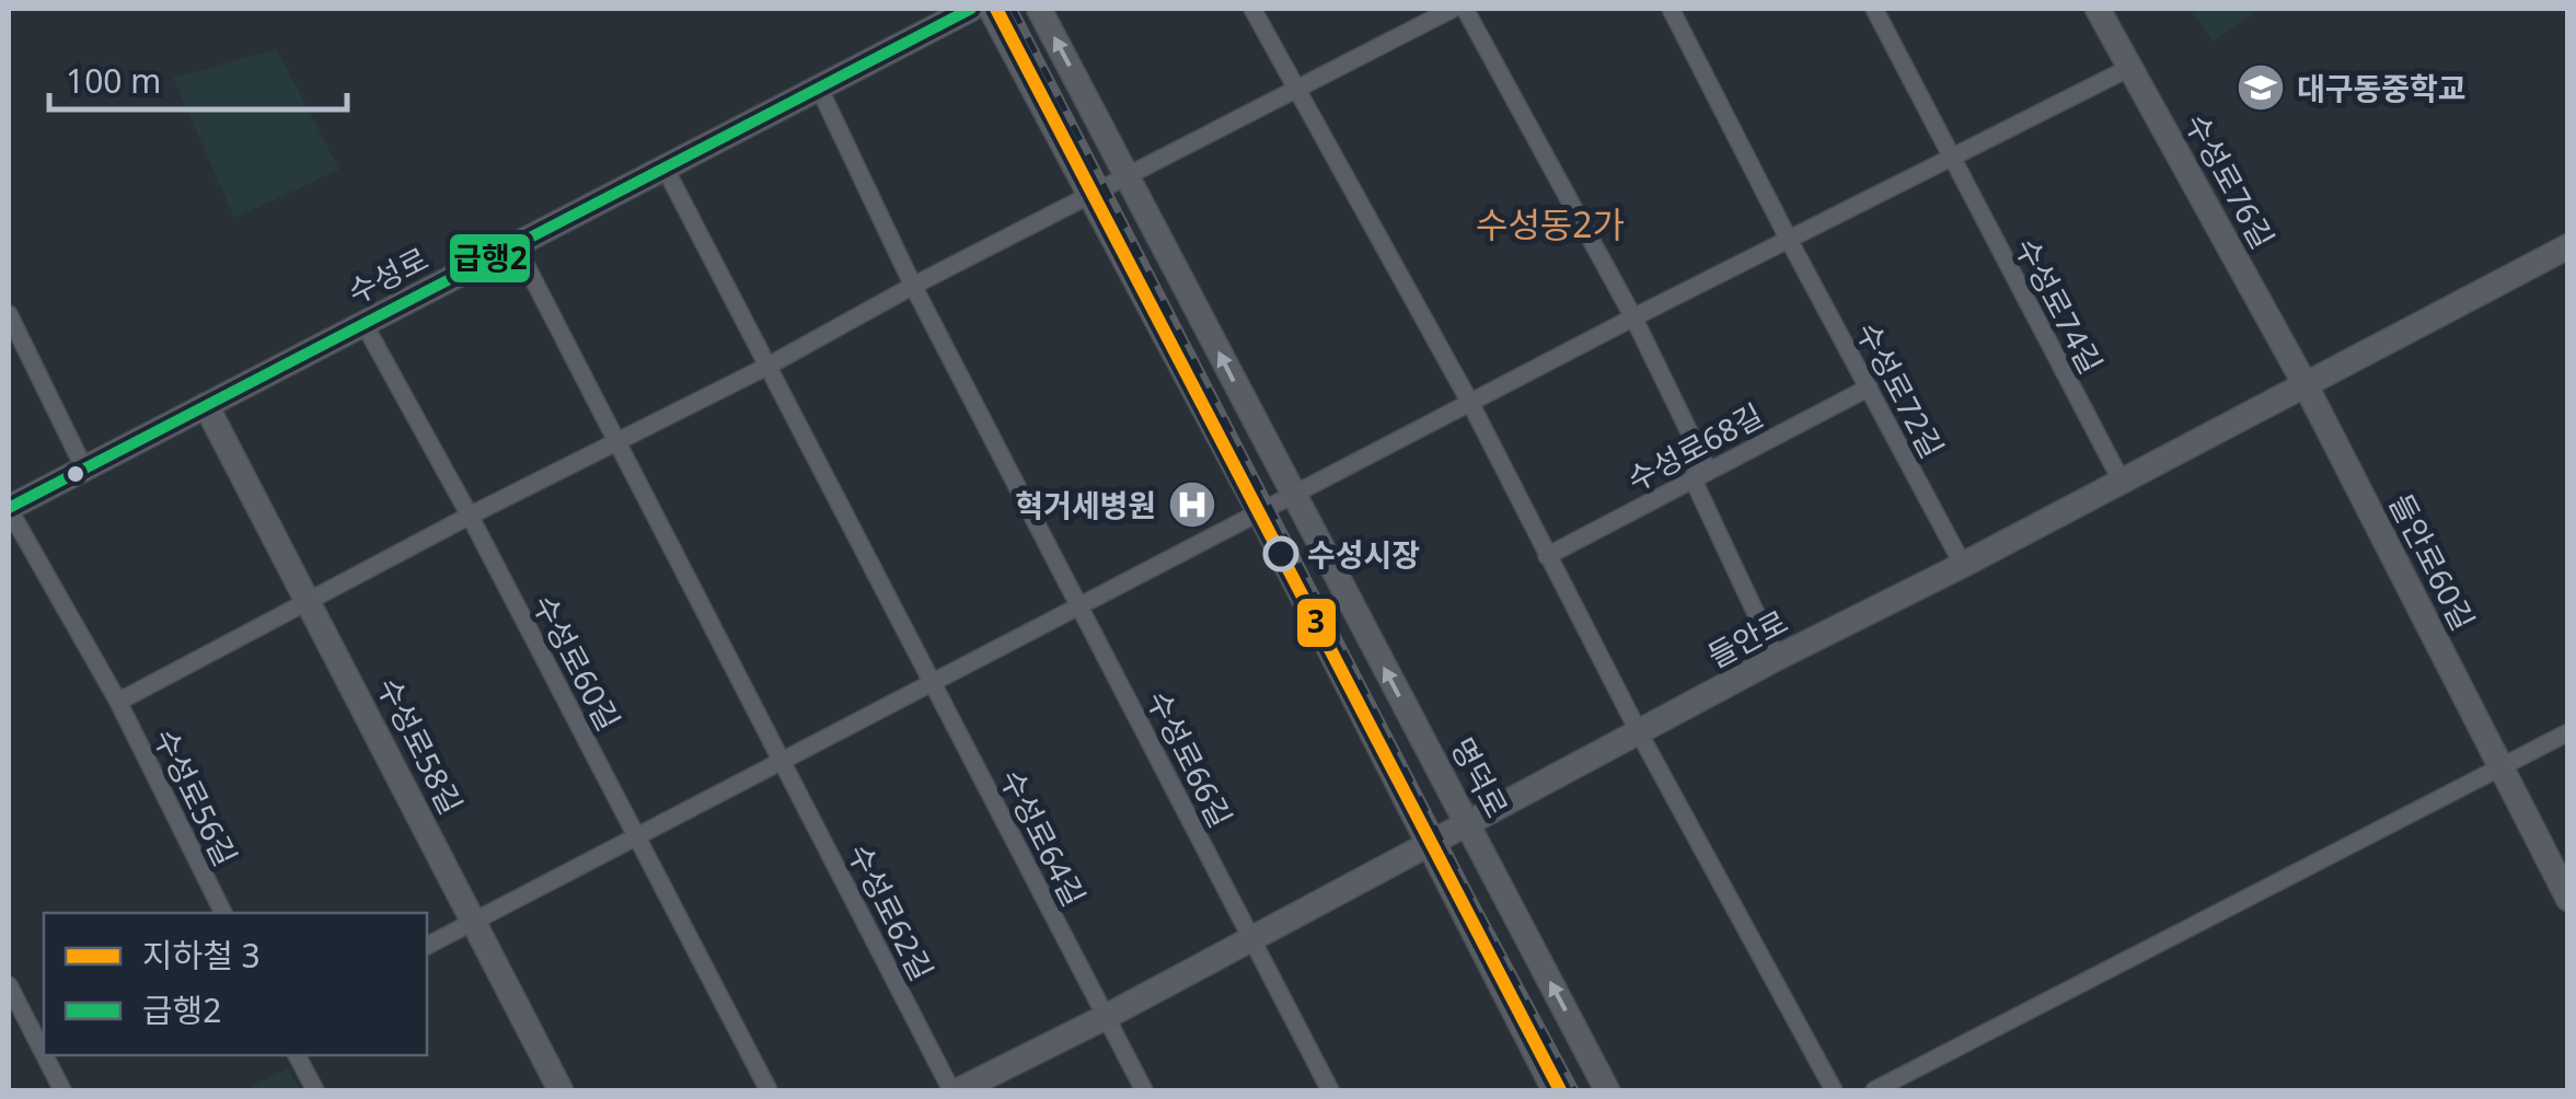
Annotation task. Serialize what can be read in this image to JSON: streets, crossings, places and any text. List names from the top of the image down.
{
  "streets": {
    "main road": [
      "수성로76길",
      "수성로",
      "들안로60길",
      "들안로",
      "수성로58길",
      "명덕로"
    ],
    "street": [
      "수성로74길",
      "수성로72길",
      "수성로68길",
      "수성로60길",
      "수성로66길",
      "수성로56길",
      "수성로64길",
      "수성로62길"
    ]
  },
  "crossings": [
    ["수성로76길", "들안로60길"],
    ["수성로76길", "들안로"],
    ["수성로", "수성로60길"],
    ["수성로", "수성로58길"],
    ["수성로", "수성로66길"],
    ["수성로", "수성로56길"],
    ["수성로", "수성로64길"],
    ["수성로", "수성로62길"],
    ["수성로74길", "들안로"],
    ["수성로72길", "수성로68길"],
    ["수성로72길", "들안로"],
    ["들안로60길", "들안로"],
    ["들안로", "수성로66길"],
    ["들안로", "명덕로"],
    ["들안로", "수성로64길"],
    ["들안로", "수성로62길"]
  ],
  "districts": ["수성동2가"],
  "places": {
    "school or university": ["대구동중학교"],
    "hospital": ["혁거세병원"],
    "other": ["수성시장"]
  },
  "lines": ["metro line 3", "transit line 급행2"],
  "legend": ["지하철 3", "급행2"],
  "scale_bar": "100 m"
}
